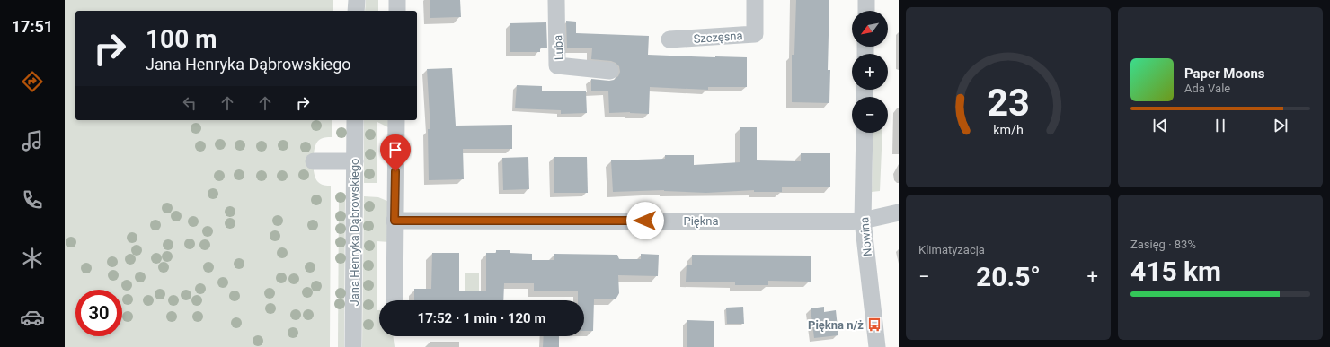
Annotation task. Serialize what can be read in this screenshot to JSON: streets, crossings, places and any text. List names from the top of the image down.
{
  "streets": {
    "street": [
      "Szczęsna",
      "Luba",
      "Piękna",
      "Jana Henryka Dąbrowskiego",
      "Nowina"
    ]
  },
  "crossings": [
    ["Piękna", "Nowina"]
  ],
  "places": {
    "bus stop": ["Piękna n/ż"]
  },
  "north": "bottom left",
  "page": {
    "tabs": "17:51",
    "map_buttons": ["+", "−"],
    "turn": ["100 m", "Jana Henryka Dąbrowskiego"],
    "song": ["Paper Moons", "Ada Vale"],
    "tile": [
      "Klimatyzacja",
      ["Zasięg · 83%", "415 km"]
    ],
    "heat": ["−", "20.5°", "+"],
    "limit": "30",
    "trip": "17:52 · 1 min · 120 m",
    "gauge": ["23", "km/h"]
  }
}
